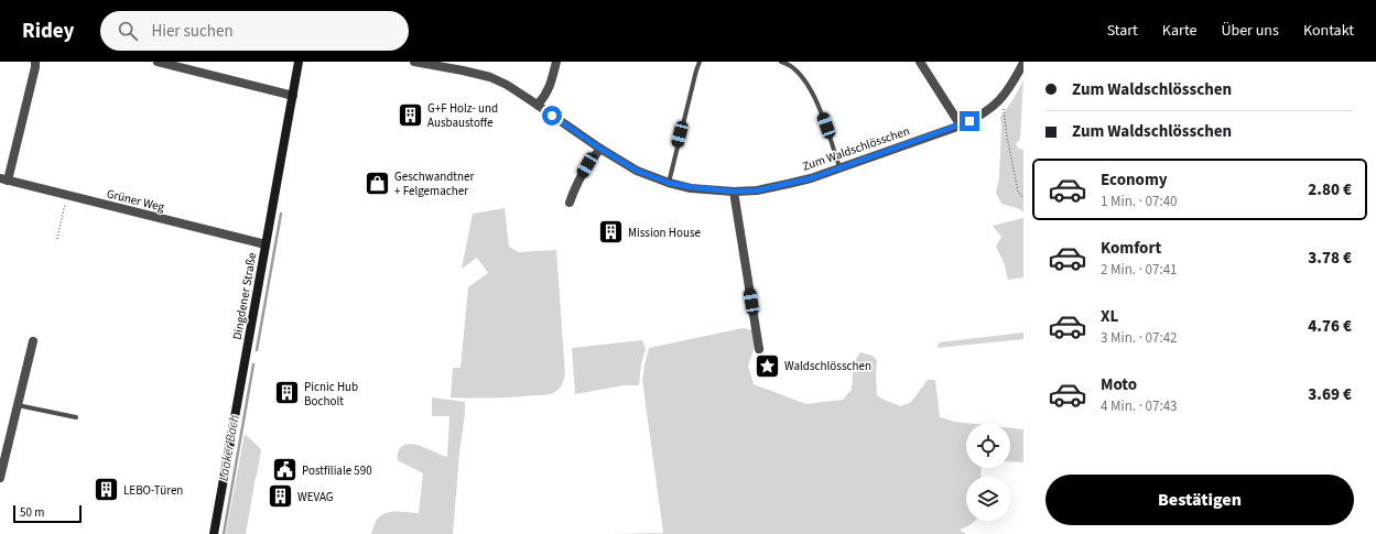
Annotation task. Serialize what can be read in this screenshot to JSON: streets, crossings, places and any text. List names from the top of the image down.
{
  "streets": {
    "main road": ["Dingdener Straße"],
    "street": ["Zum Waldschlösschen", "Grüner Weg"]
  },
  "crossings": [
    ["Grüner Weg", "Dingdener Straße"]
  ],
  "water": ["Laaker Bach"],
  "places": {
    "building": [
      "G+F Holz- und Ausbaustoffe",
      "Mission House",
      "Picnic Hub Bocholt",
      "LEBO-Türen",
      "WEVAG"
    ],
    "shop": ["Geschwandtner + Felgemacher"],
    "place": ["Waldschlösschen"],
    "public building": ["Postfiliale 590"]
  },
  "scale_bar": "50 m",
  "page": {
    "header": "Ridey",
    "search": "Hier suchen",
    "nav": [
      "Start",
      "Karte",
      "Über uns",
      "Kontakt"
    ],
    "banner": ["Zum Waldschlösschen", "Zum Waldschlösschen"],
    "list": [
      {
        "name": "Economy",
        "note": "1 Min. · 07:40",
        "value": "2.80 €"
      },
      {
        "name": "Komfort",
        "note": "2 Min. · 07:41",
        "value": "3.78 €"
      },
      {
        "name": "XL",
        "note": "3 Min. · 07:42",
        "value": "4.76 €"
      },
      {
        "name": "Moto",
        "note": "4 Min. · 07:43",
        "value": "3.69 €"
      }
    ],
    "buttons": "Bestätigen",
    "scale": "50 m"
  }
}
